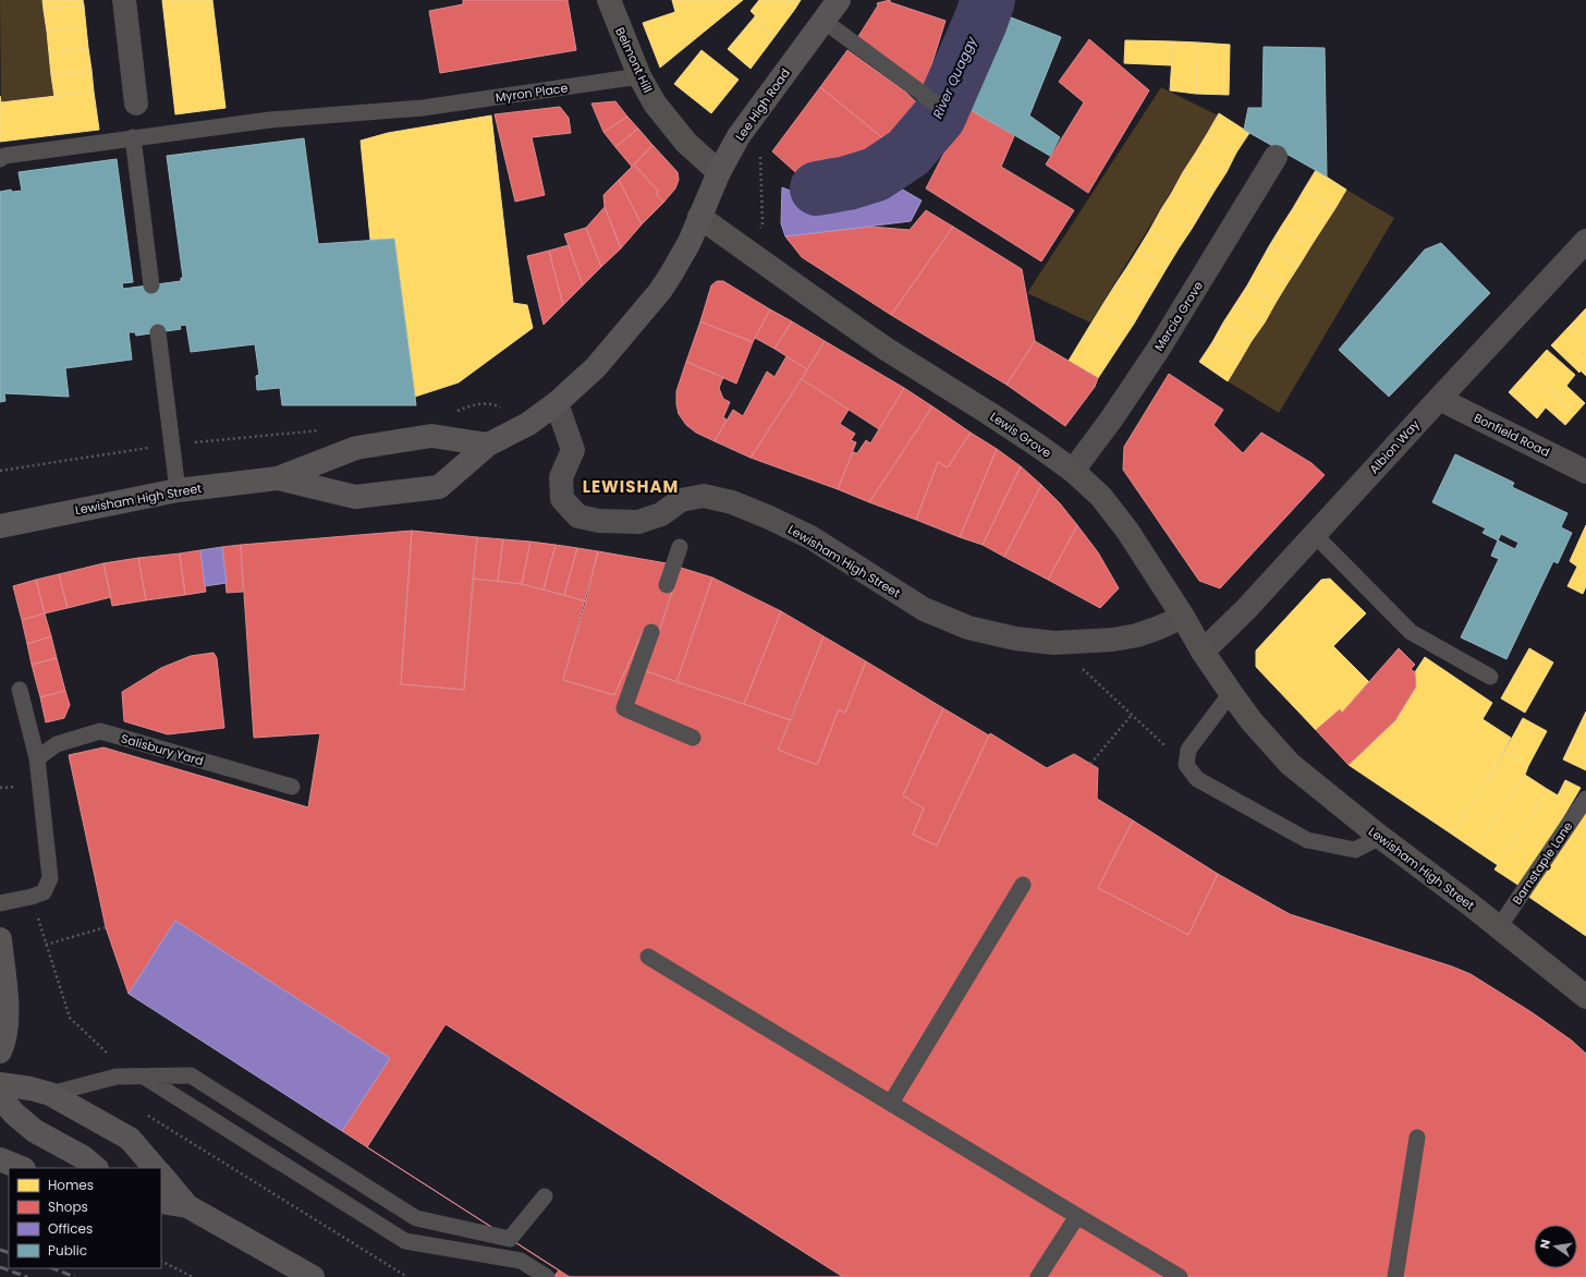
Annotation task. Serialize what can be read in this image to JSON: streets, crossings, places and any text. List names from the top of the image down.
{
  "streets": {
    "highway": ["Lee High Road", "Lewisham High Street"],
    "street": [
      "Belmont Hill",
      "Mercia Grove",
      "Lewis Grove",
      "Bonfield Road",
      "Albion Way"
    ],
    "lane": ["Myron Place", "Salisbury Yard", "Barnstaple Lane"]
  },
  "crossings": [
    ["Belmont Hill", "Myron Place"],
    ["Belmont Hill", "Lee High Road"],
    ["Lee High Road", "Lewis Grove"],
    ["Lee High Road", "Lewisham High Street"],
    ["Mercia Grove", "Lewis Grove"],
    ["Lewis Grove", "Albion Way"],
    ["Lewis Grove", "Lewisham High Street"],
    ["Bonfield Road", "Albion Way"],
    ["Lewisham High Street", "Barnstaple Lane"]
  ],
  "districts": ["LEWISHAM"],
  "water": ["River Quaggy"],
  "legend": [
    "Homes",
    "Shops",
    "Offices",
    "Public"
  ],
  "north": "left"
}
